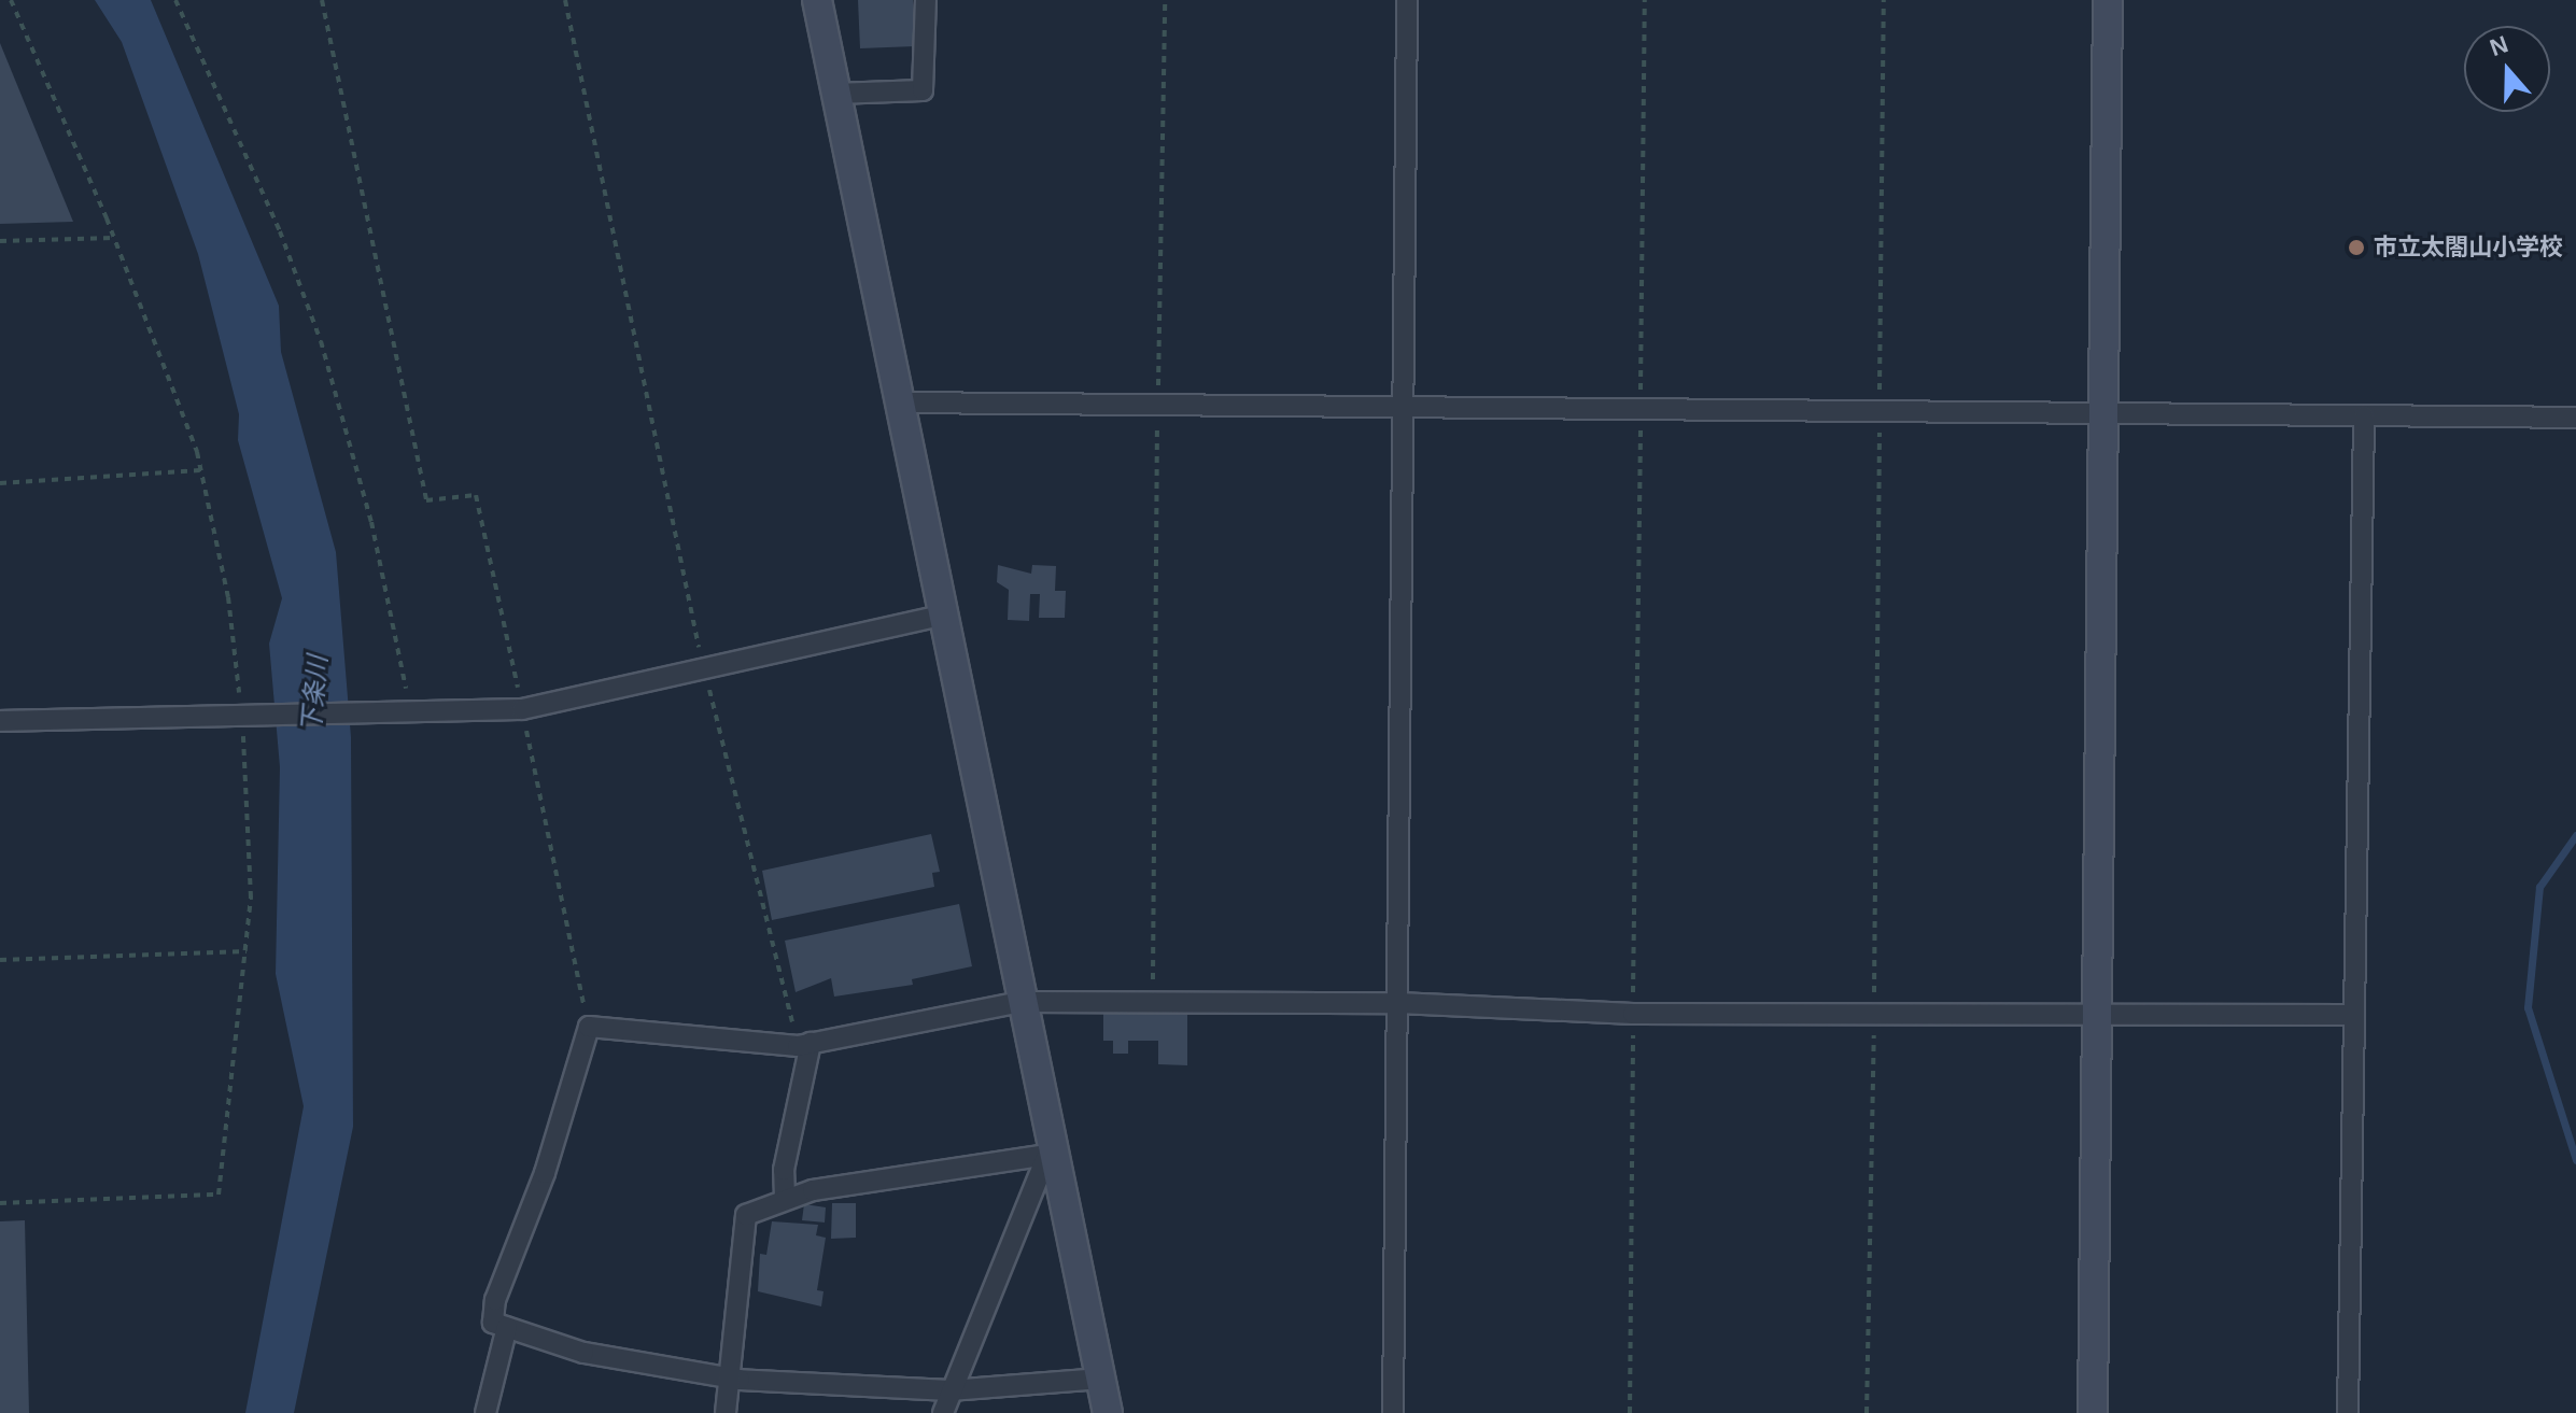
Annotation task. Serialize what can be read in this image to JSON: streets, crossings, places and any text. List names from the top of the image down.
{
  "water": ["下条川"],
  "places": ["市立太閤山小学校"],
  "north": "top"
}
